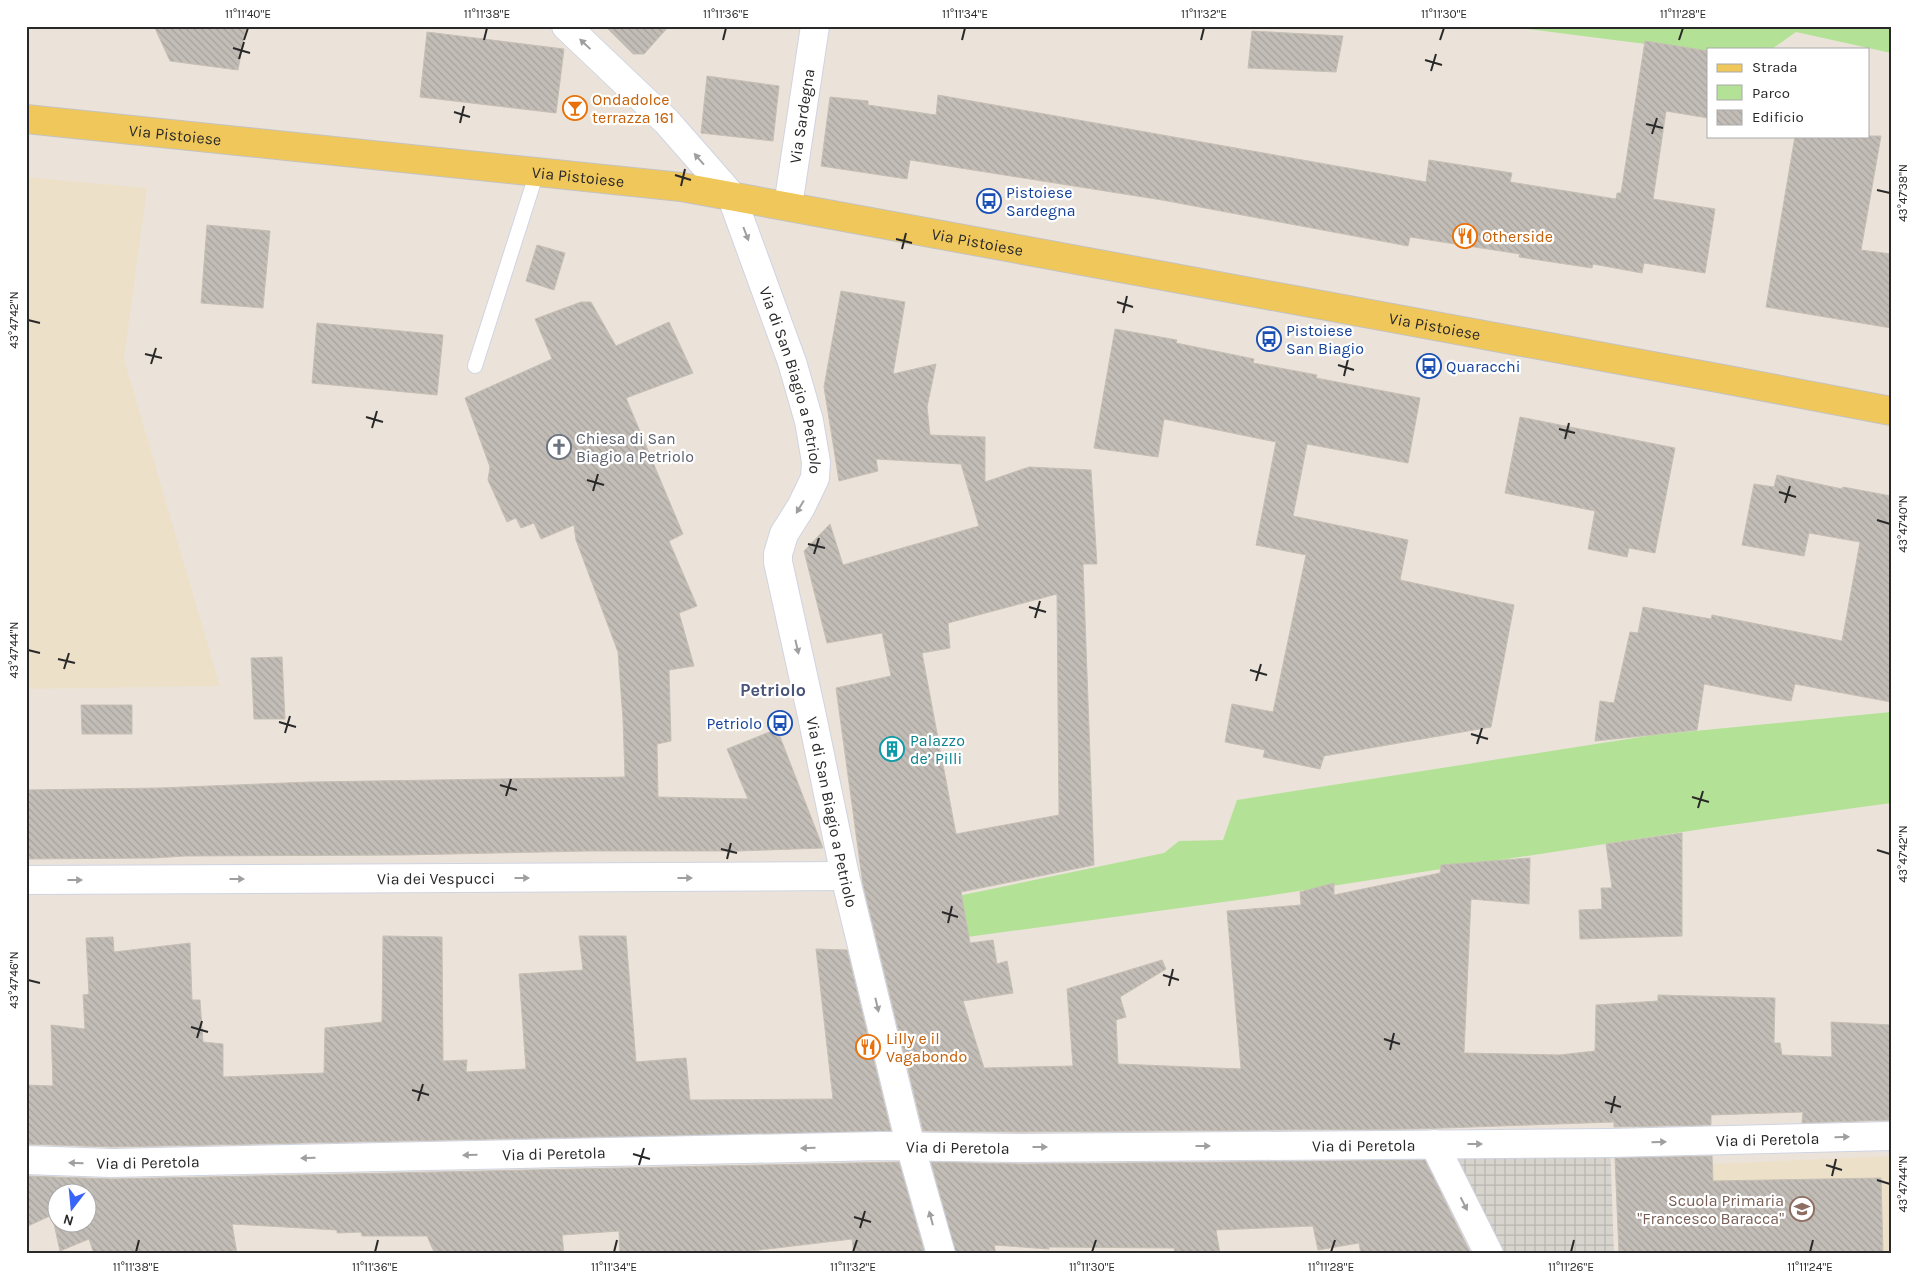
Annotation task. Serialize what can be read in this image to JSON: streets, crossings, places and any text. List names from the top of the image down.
{
  "streets": {
    "main road": ["Via Pistoiese"],
    "street": [
      "Via Sardegna",
      "Via di San Biagio a Petriolo",
      "Via dei Vespucci",
      "Via di Peretola"
    ]
  },
  "crossings": [
    ["Via Sardegna", "Via Pistoiese"],
    ["Via Pistoiese", "Via di San Biagio a Petriolo"],
    ["Via di San Biagio a Petriolo", "Via dei Vespucci"],
    ["Via di San Biagio a Petriolo", "Via di Peretola"]
  ],
  "one_way": ["Via dei Vespucci"],
  "districts": ["Petriolo"],
  "places": {
    "bar": ["Ondadolce terrazza 161"],
    "bus stop": [
      "Pistoiese Sardegna",
      "Pistoiese San Biagio",
      "Quaracchi",
      "Petriolo"
    ],
    "restaurant": ["Otherside", "Lilly e il Vagabondo"],
    "church": ["Chiesa di San Biagio a Petriolo"],
    "building": ["Palazzo de’ Pilli"],
    "school or university": ["Scuola Primaria \"Francesco Baracca\""]
  },
  "legend": ["Strada", "Parco", "Edificio"],
  "north": "bottom",
  "coordinates": [
    "11°11'40\"E",
    "11°11'38\"E",
    "11°11'36\"E",
    "11°11'34\"E",
    "11°11'32\"E",
    "11°11'30\"E",
    "11°11'28\"E",
    "43°47'38\"N",
    "43°47'42\"N",
    "43°47'40\"N",
    "43°47'44\"N",
    "43°47'46\"N",
    "11°11'26\"E",
    "11°11'24\"E"
  ]
}
